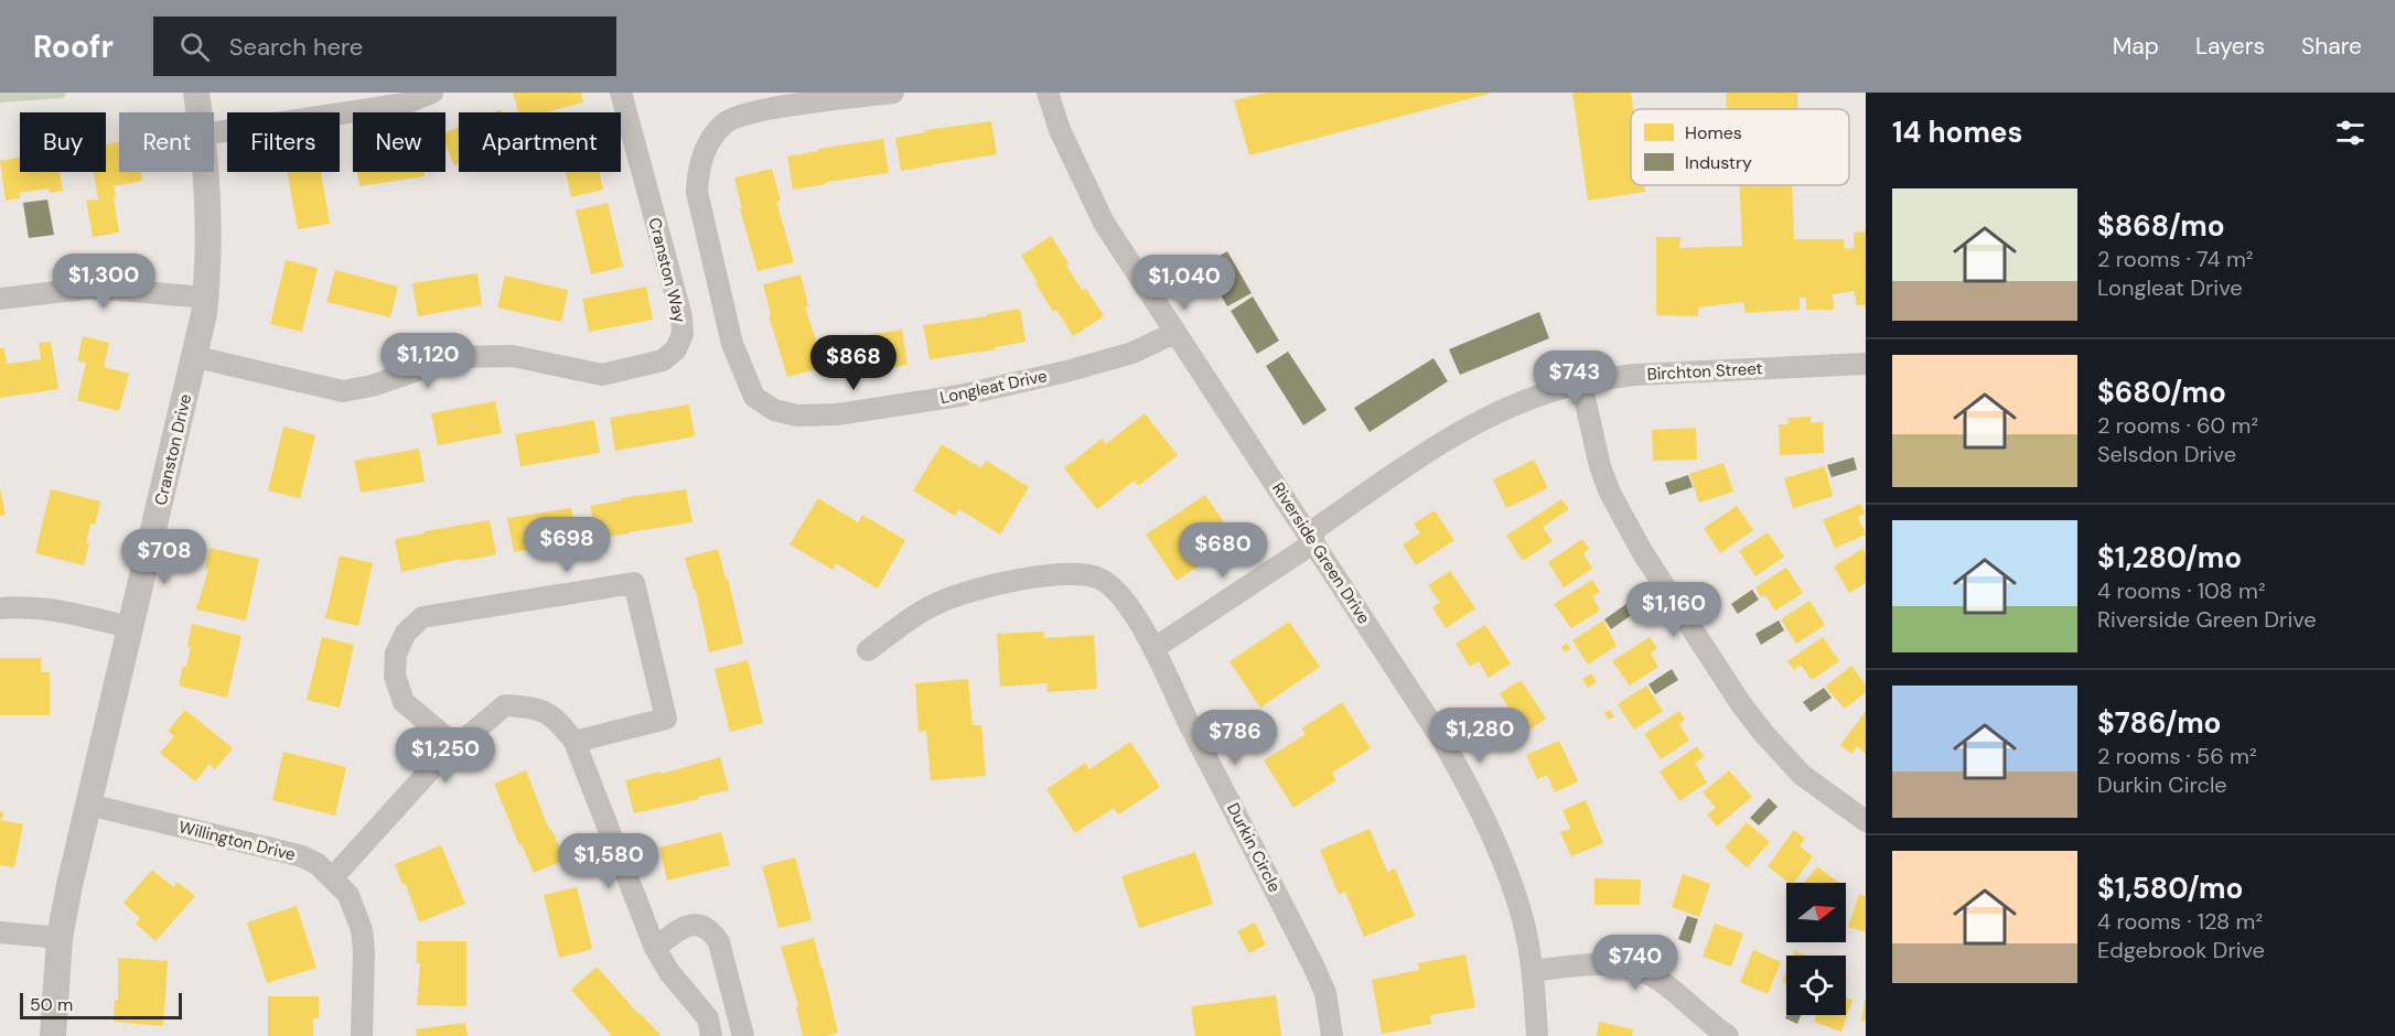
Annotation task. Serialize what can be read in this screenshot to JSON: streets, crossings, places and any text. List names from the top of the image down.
{
  "streets": {
    "street": [
      "Cranston Way",
      "Birchton Street",
      "Longleat Drive",
      "Cranston Drive",
      "Riverside Green Drive",
      "Willington Drive",
      "Durkin Circle"
    ]
  },
  "crossings": [
    ["Cranston Way", "Cranston Drive"],
    ["Birchton Street", "Riverside Green Drive"],
    ["Birchton Street", "Durkin Circle"],
    ["Longleat Drive", "Riverside Green Drive"],
    ["Cranston Drive", "Willington Drive"]
  ],
  "legend": ["Homes", "Industry"],
  "scale_bar": "50 m",
  "north": "right",
  "page": {
    "header": "Roofr",
    "search": "Search here",
    "nav": ["Map", "Layers", "Share"],
    "heading": "14 homes",
    "chip": [
      "Buy",
      "Rent",
      "Filters",
      "New",
      "Apartment"
    ],
    "list": [
      {
        "name": "$868/mo",
        "note": "2 rooms · 74 m² · Longleat Drive"
      },
      {
        "name": "$680/mo",
        "note": "2 rooms · 60 m² · Selsdon Drive"
      },
      {
        "name": "$1,280/mo",
        "note": "4 rooms · 108 m² · Riverside Green Drive"
      },
      {
        "name": "$786/mo",
        "note": "2 rooms · 56 m² · Durkin Circle"
      },
      {
        "name": "$1,580/mo",
        "note": "4 rooms · 128 m² · Edgebrook Drive"
      }
    ],
    "price": [
      "$1,300",
      "$1,040",
      "$1,120",
      "$868",
      "$743",
      "$698",
      "$680",
      "$708",
      "$1,160",
      "$1,280",
      "$786",
      "$1,250",
      "$1,580",
      "$740"
    ],
    "scale": "50 m"
  }
}
